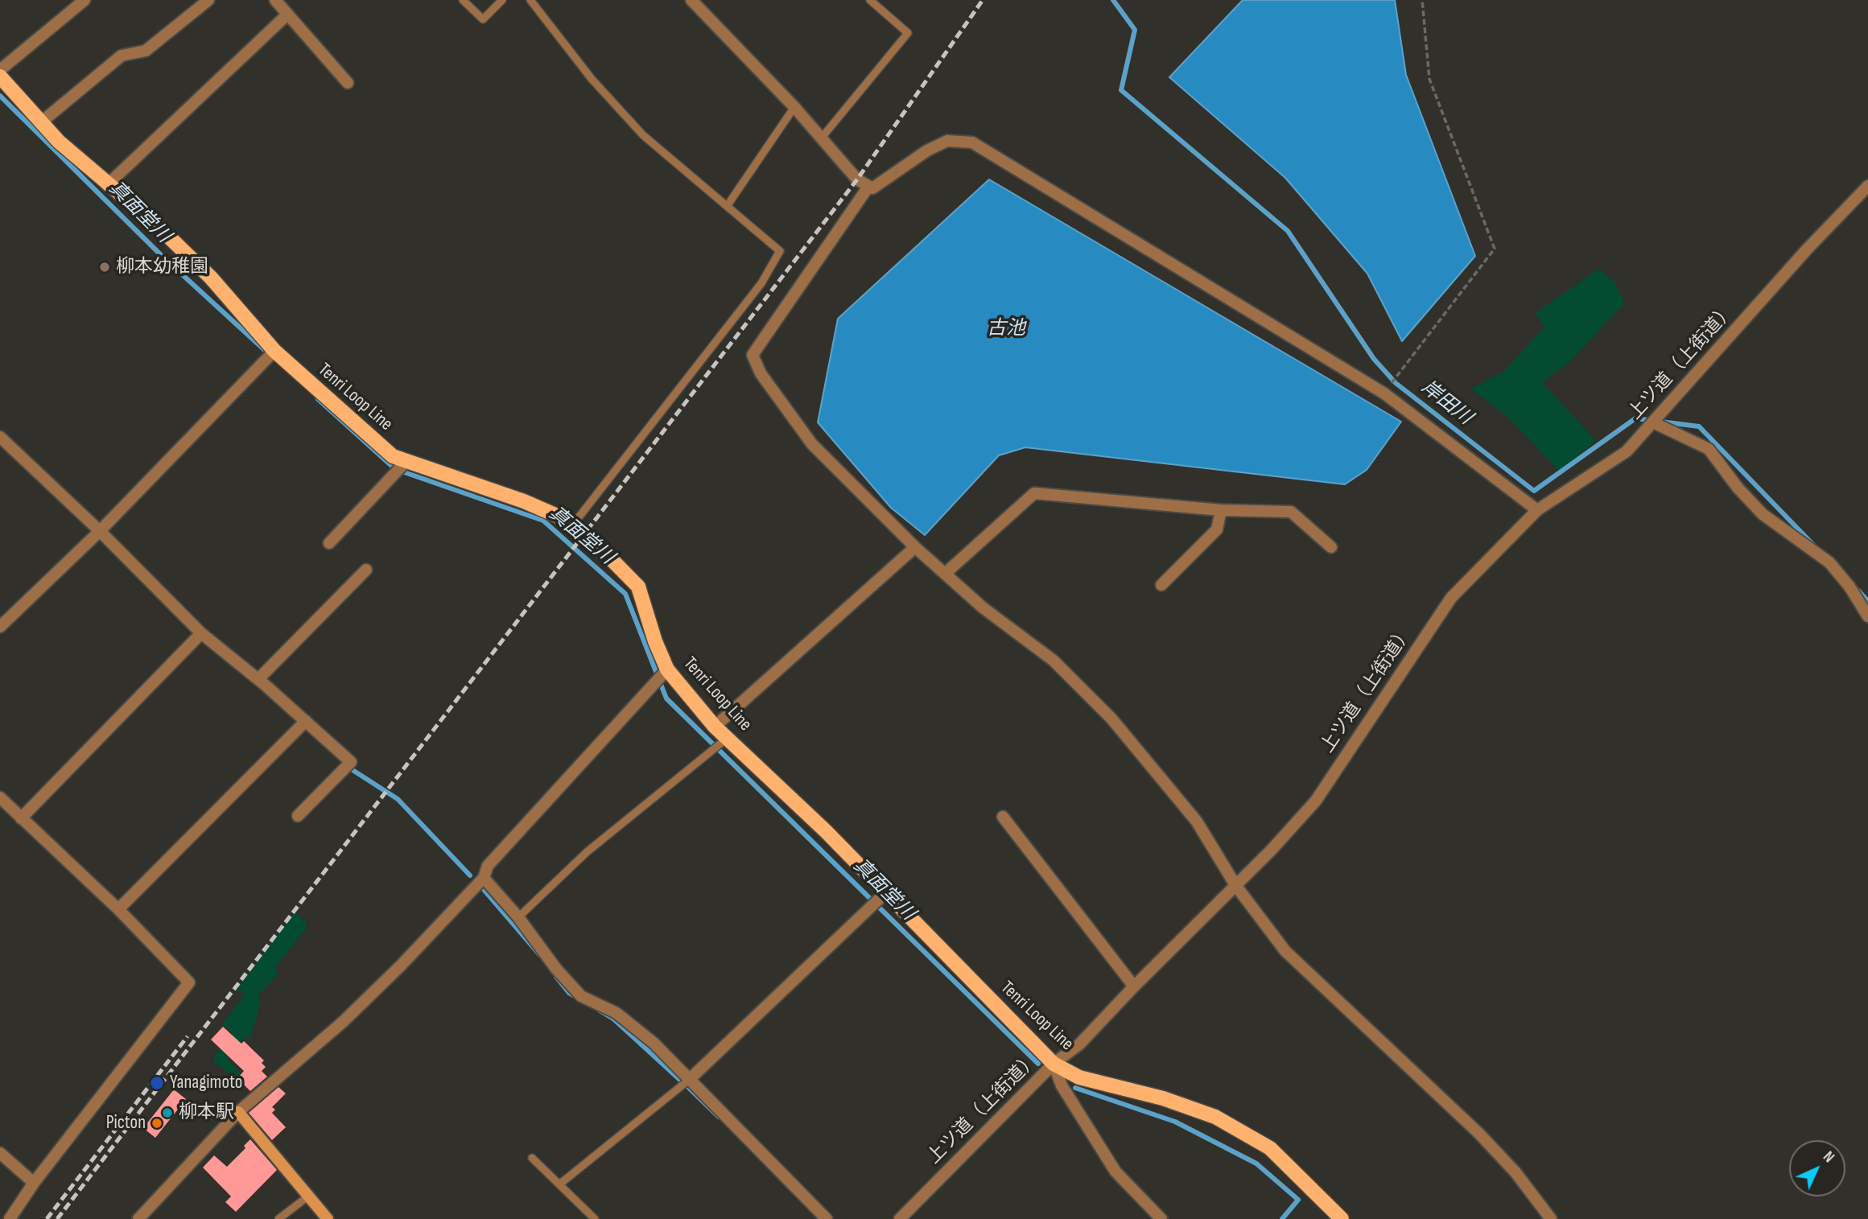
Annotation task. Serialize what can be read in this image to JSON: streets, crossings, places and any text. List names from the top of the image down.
{
  "streets": {
    "main road": ["Tenri Loop Line"],
    "street": ["上ツ道（上街道）"]
  },
  "crossings": [
    ["上ツ道（上街道）", "Tenri Loop Line"]
  ],
  "water": ["真面堂川", "古池", "岸田川"],
  "places": [
    "柳本幼稚園",
    "Yanagimoto",
    "柳本駅",
    "Picton"
  ],
  "north": "top right"
}
